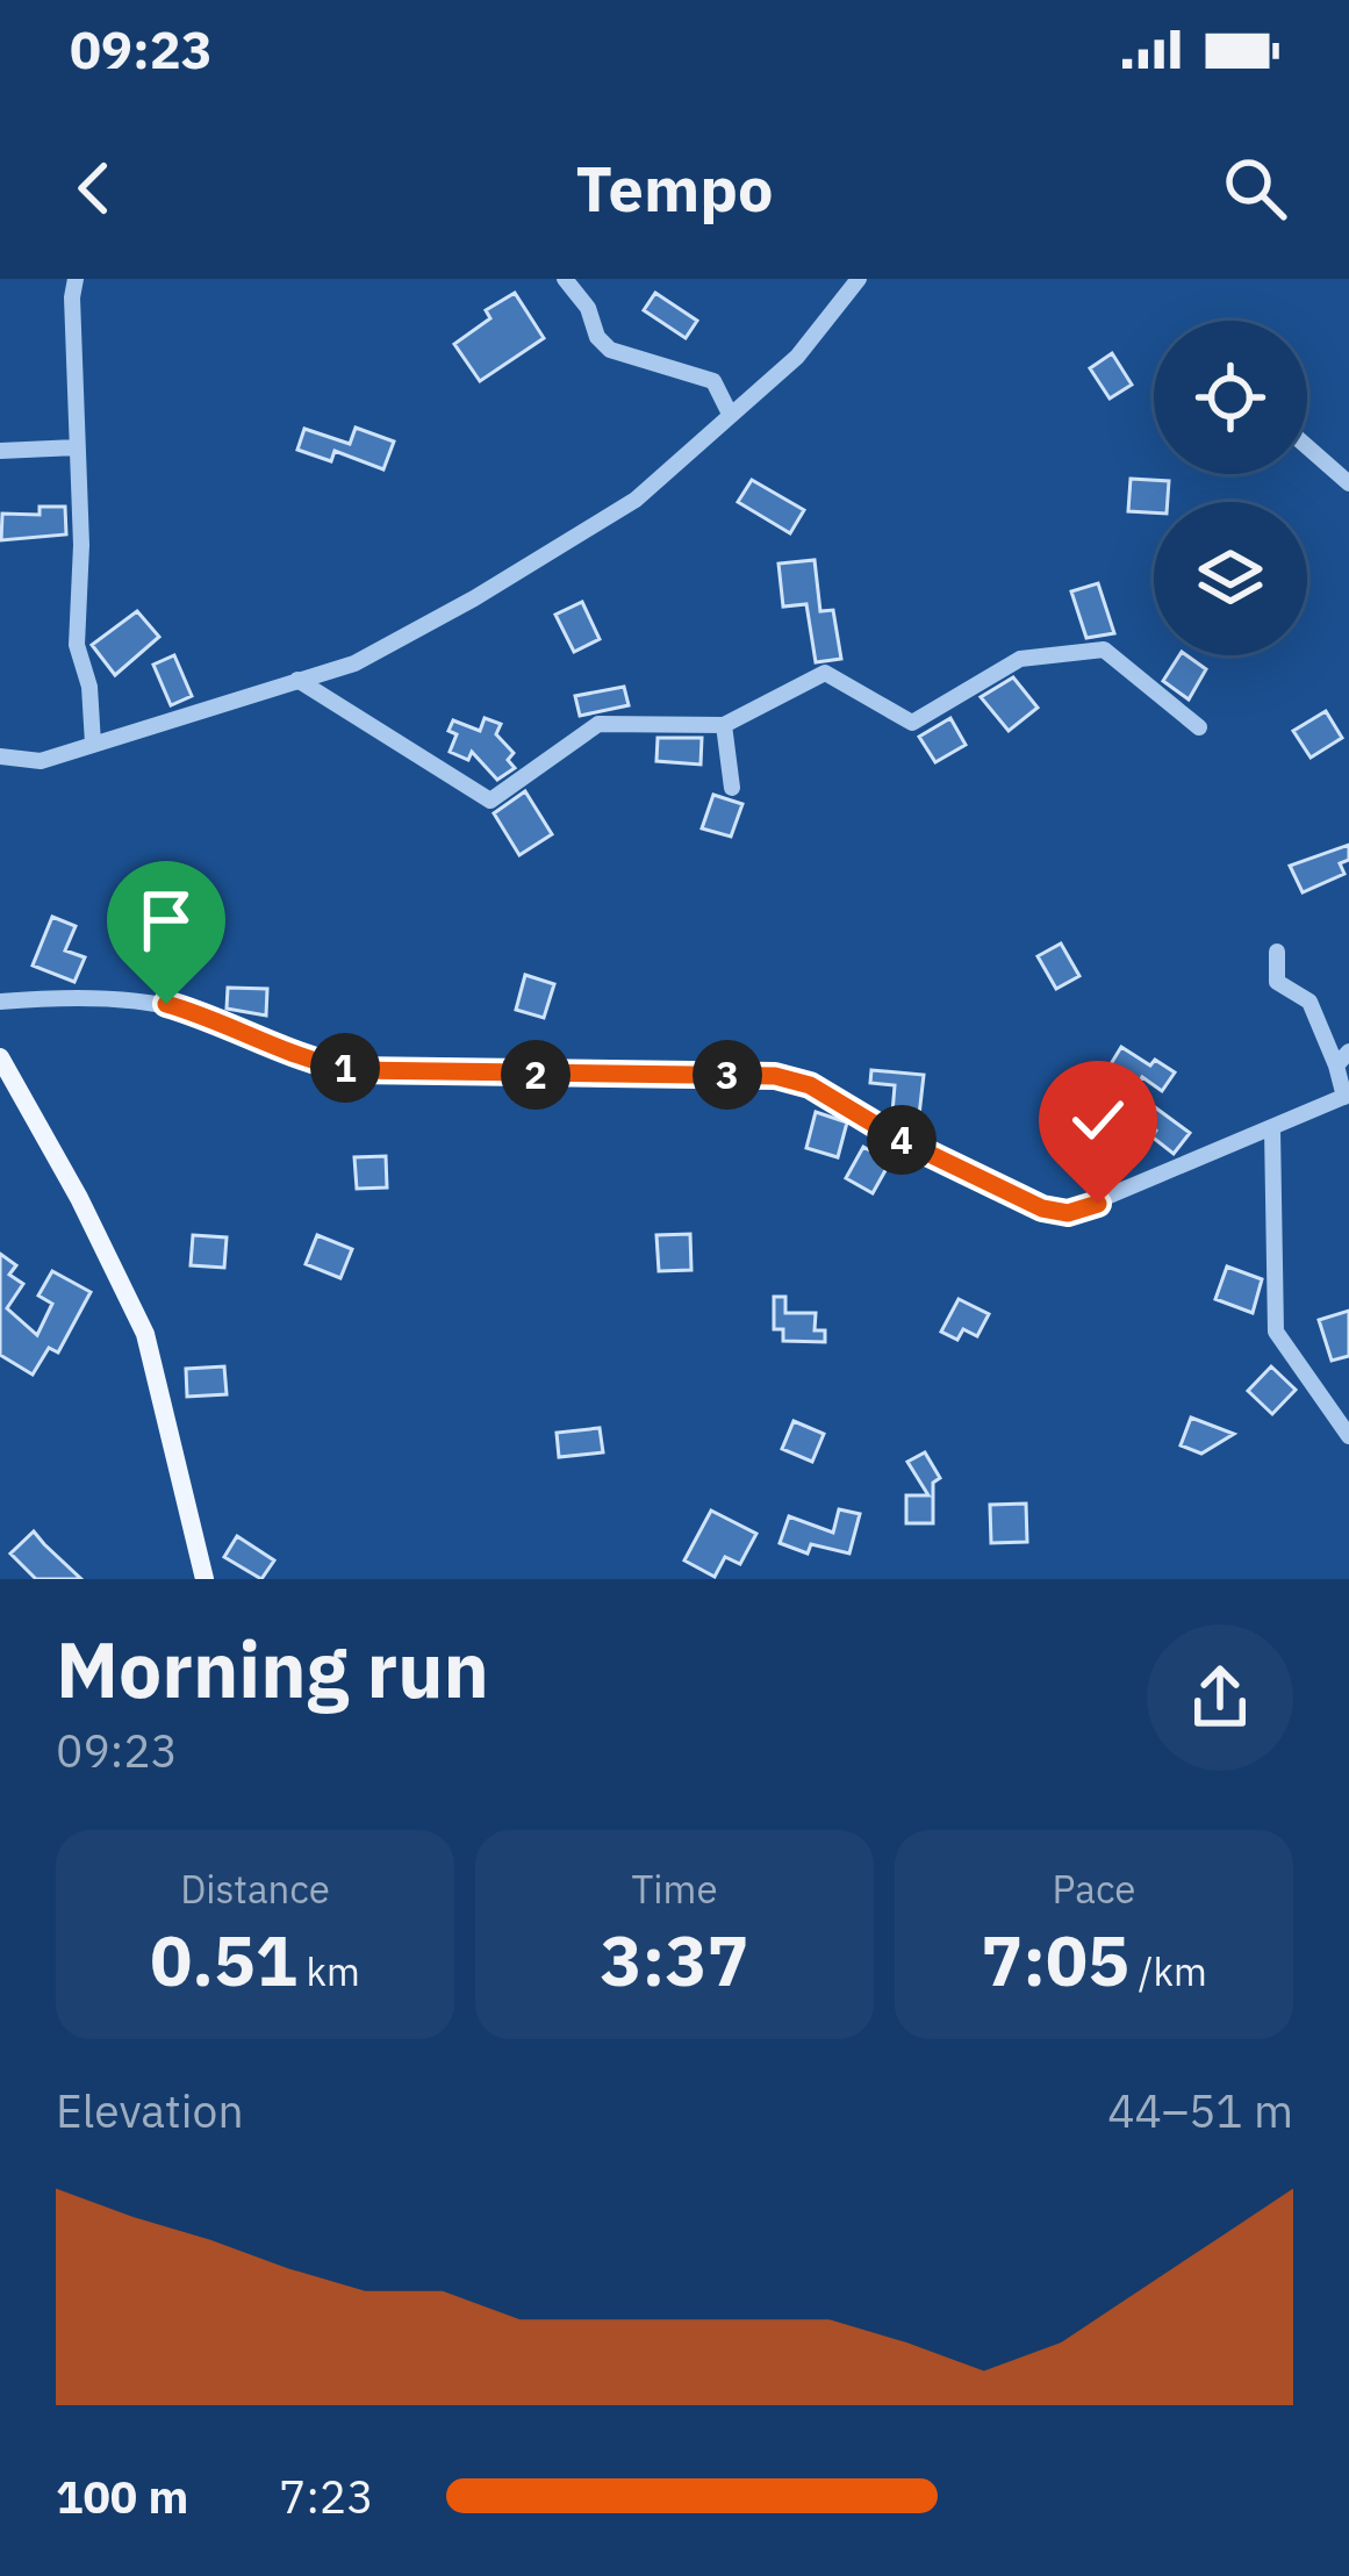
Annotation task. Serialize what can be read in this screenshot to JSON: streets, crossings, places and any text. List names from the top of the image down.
{
  "page": {
    "status": "09:23",
    "header": "Tempo",
    "pins": [
      "1",
      "2",
      "3",
      "4"
    ],
    "heading": ["Morning run", "09:23"],
    "stats": [
      ["Distance", "0.51 km"],
      ["Time", "3:37"],
      ["Pace", "7:05 /km"]
    ],
    "chart": ["Elevation", "44–51 m"],
    "list": [
      {
        "name": "100 m",
        "note": "7:23"
      }
    ]
  }
}
